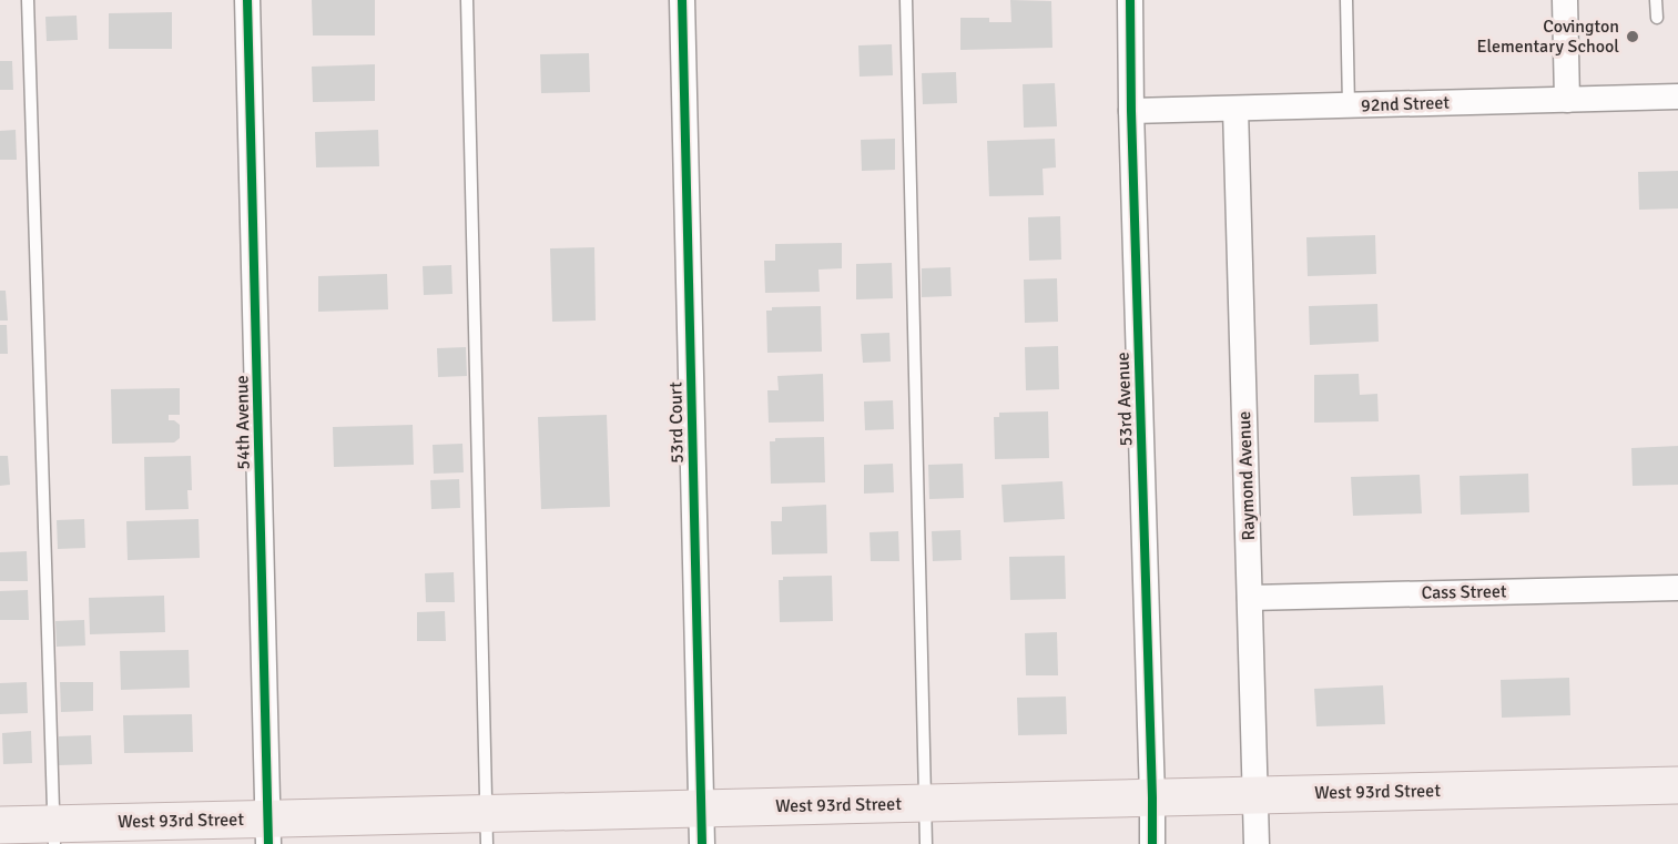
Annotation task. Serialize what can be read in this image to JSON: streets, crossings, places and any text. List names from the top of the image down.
{
  "streets": {
    "main road": ["West 93rd Street"],
    "street": [
      "92nd Street",
      "53rd Avenue",
      "54th Avenue",
      "53rd Court",
      "Raymond Avenue",
      "Cass Street"
    ]
  },
  "crossings": [
    ["92nd Street", "53rd Avenue"],
    ["92nd Street", "Raymond Avenue"],
    ["53rd Avenue", "West 93rd Street"],
    ["54th Avenue", "West 93rd Street"],
    ["53rd Court", "West 93rd Street"],
    ["Raymond Avenue", "Cass Street"],
    ["Raymond Avenue", "West 93rd Street"]
  ],
  "places": ["Covington Elementary School"]
}
